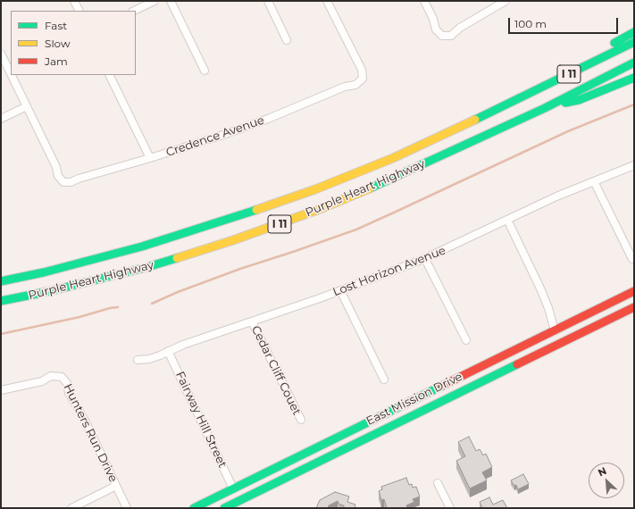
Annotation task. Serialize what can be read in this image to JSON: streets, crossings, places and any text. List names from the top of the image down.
{
  "streets": {
    "main road": ["I 11", "Purple Heart Highway", "East Mission Drive"],
    "street": [
      "Credence Avenue",
      "Lost Horizon Avenue",
      "Cedar Cliff Couet",
      "Fairway Hill Street",
      "Hunters Run Drive"
    ]
  },
  "crossings": [
    ["Lost Horizon Avenue", "Cedar Cliff Couet"],
    ["Lost Horizon Avenue", "Fairway Hill Street"],
    ["East Mission Drive", "Fairway Hill Street"]
  ],
  "legend": ["Fast", "Slow", "Jam"],
  "scale_bar": "100 m",
  "north": "top left"
}
